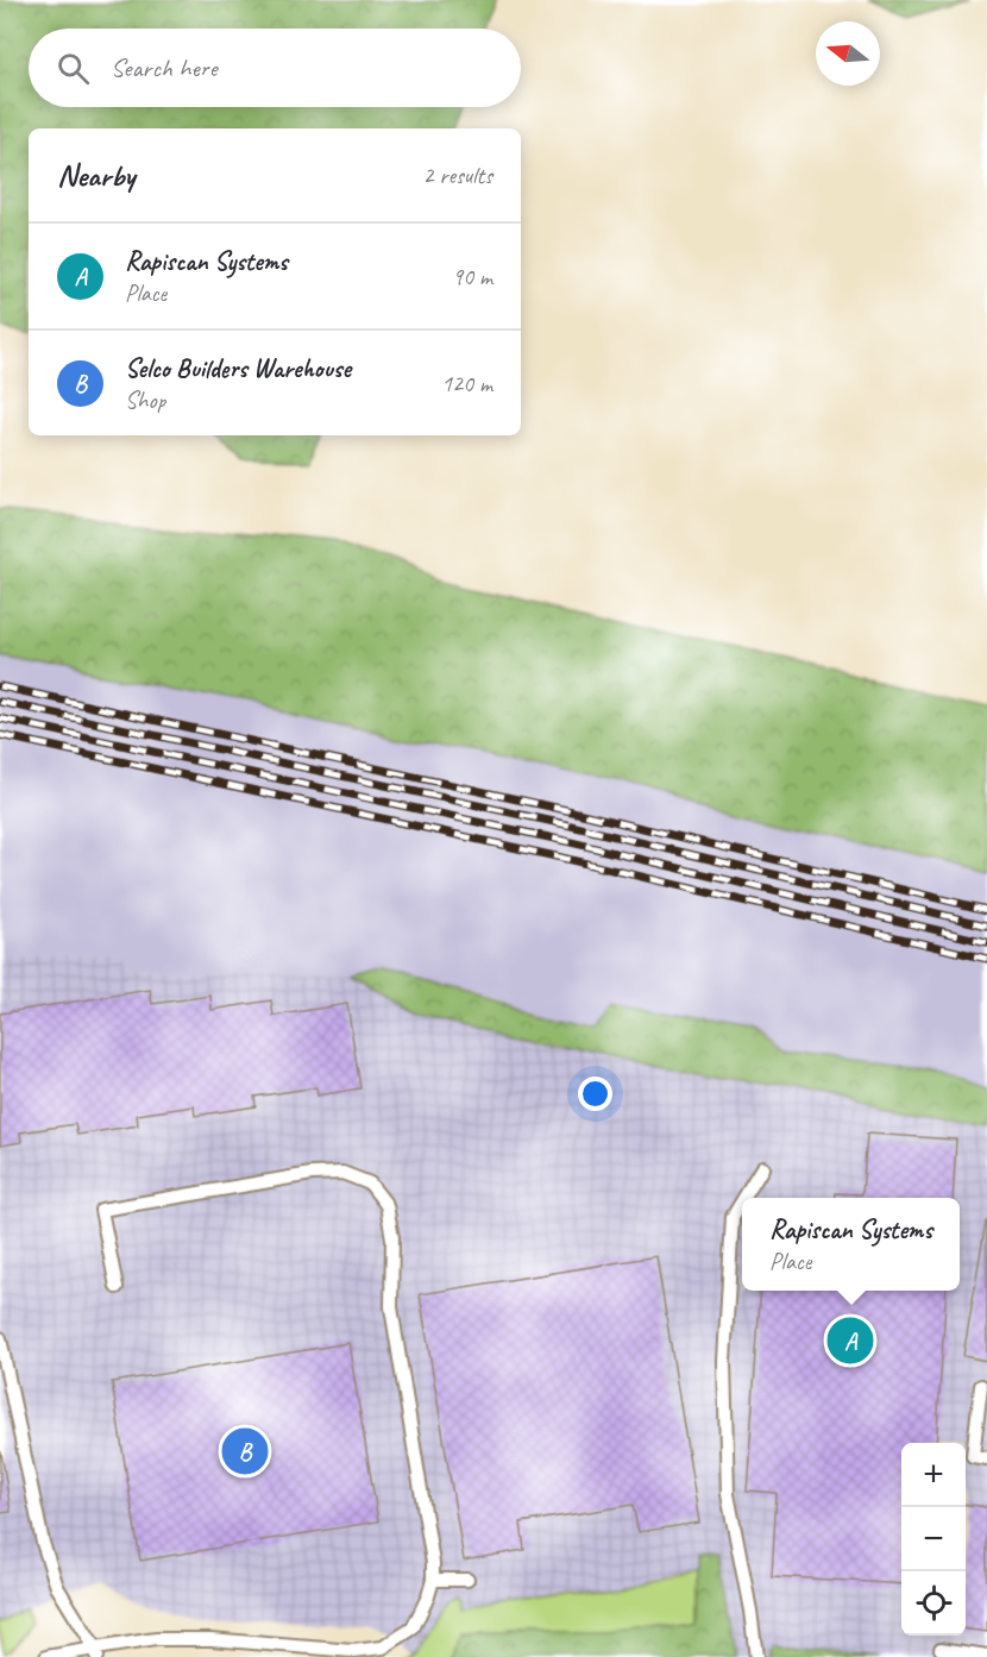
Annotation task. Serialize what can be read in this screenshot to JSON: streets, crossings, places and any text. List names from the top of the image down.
{
  "north": "left",
  "page": {
    "search": "Search here",
    "heading": ["Nearby", "2 results"],
    "list": [
      {
        "mark": "A",
        "name": "Rapiscan Systems",
        "note": "Place",
        "value": "90 m"
      },
      {
        "mark": "B",
        "name": "Selco Builders Warehouse",
        "note": "Shop",
        "value": "120 m"
      }
    ],
    "popup": ["Rapiscan Systems", "Place"],
    "pins": ["A", "B"],
    "map_buttons": ["+", "−"]
  }
}
